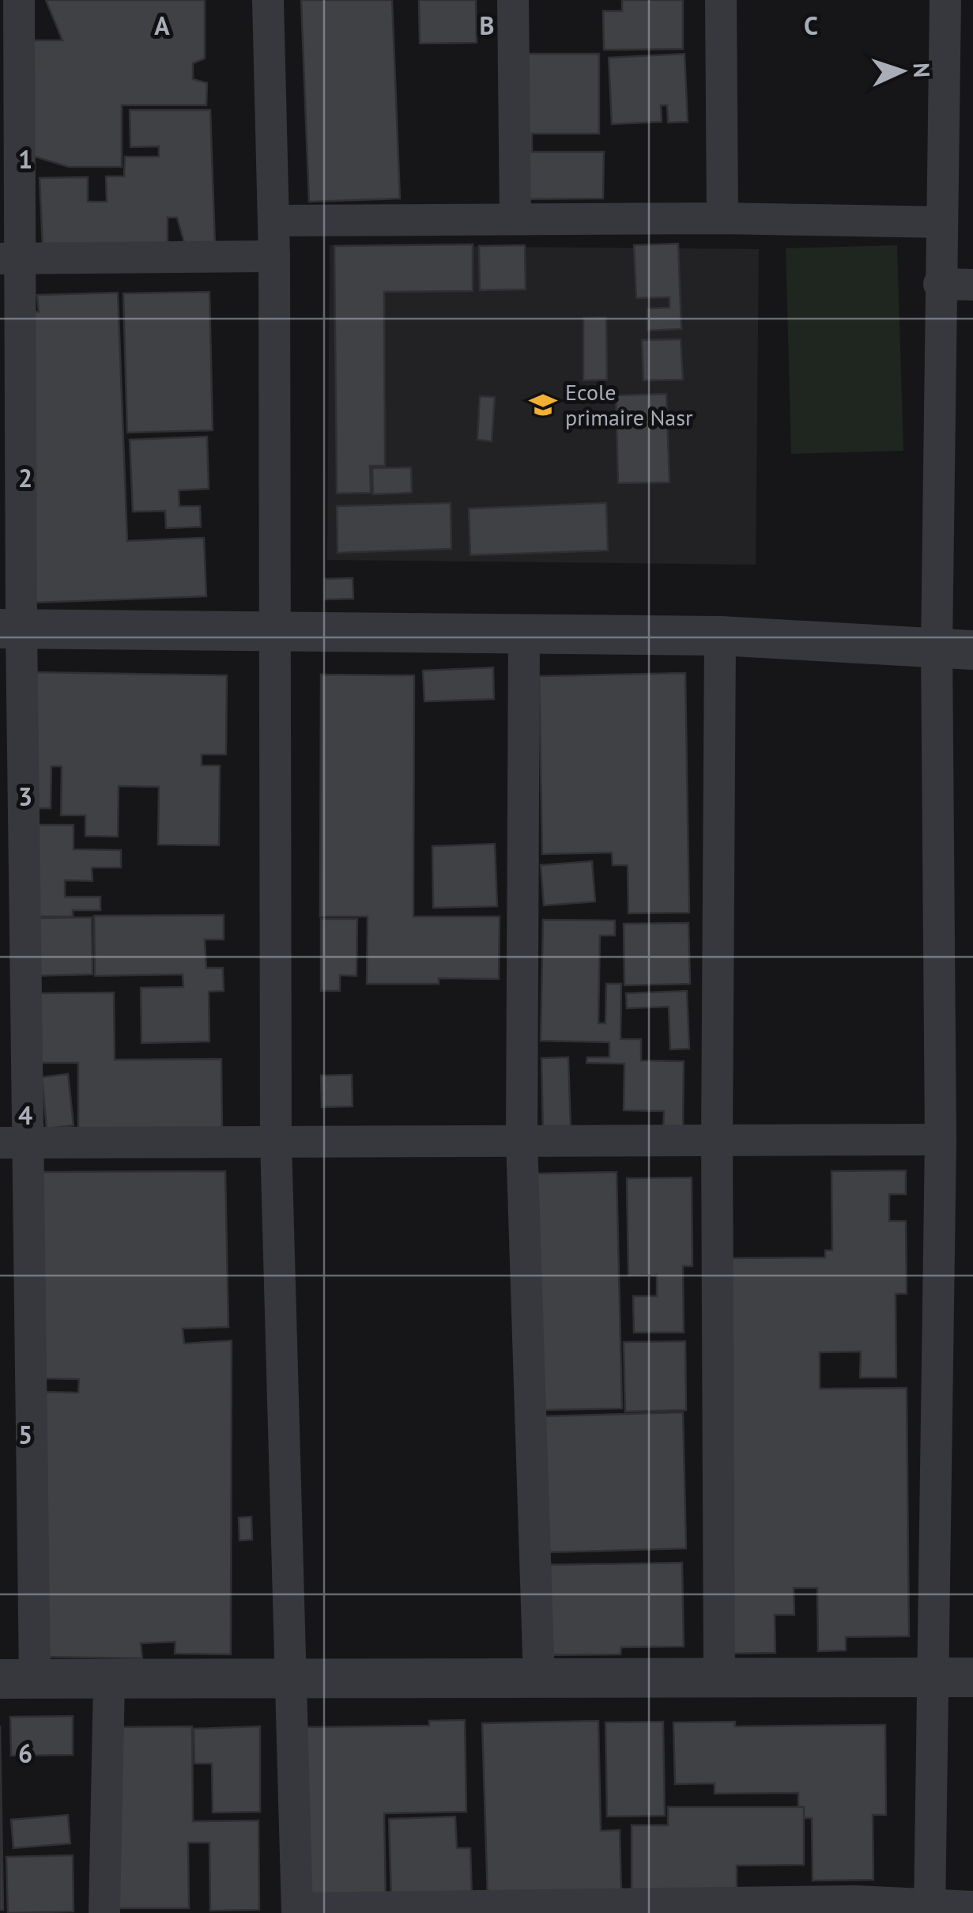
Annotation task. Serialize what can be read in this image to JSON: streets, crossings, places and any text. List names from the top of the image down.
{
  "places": {
    "school or university": ["Ecole primaire Nasr"]
  },
  "north": "right",
  "grid": {
    "columns": ["A", "B", "C"],
    "rows": [
      "1",
      "2",
      "3",
      "4",
      "5",
      "6"
    ]
  }
}
